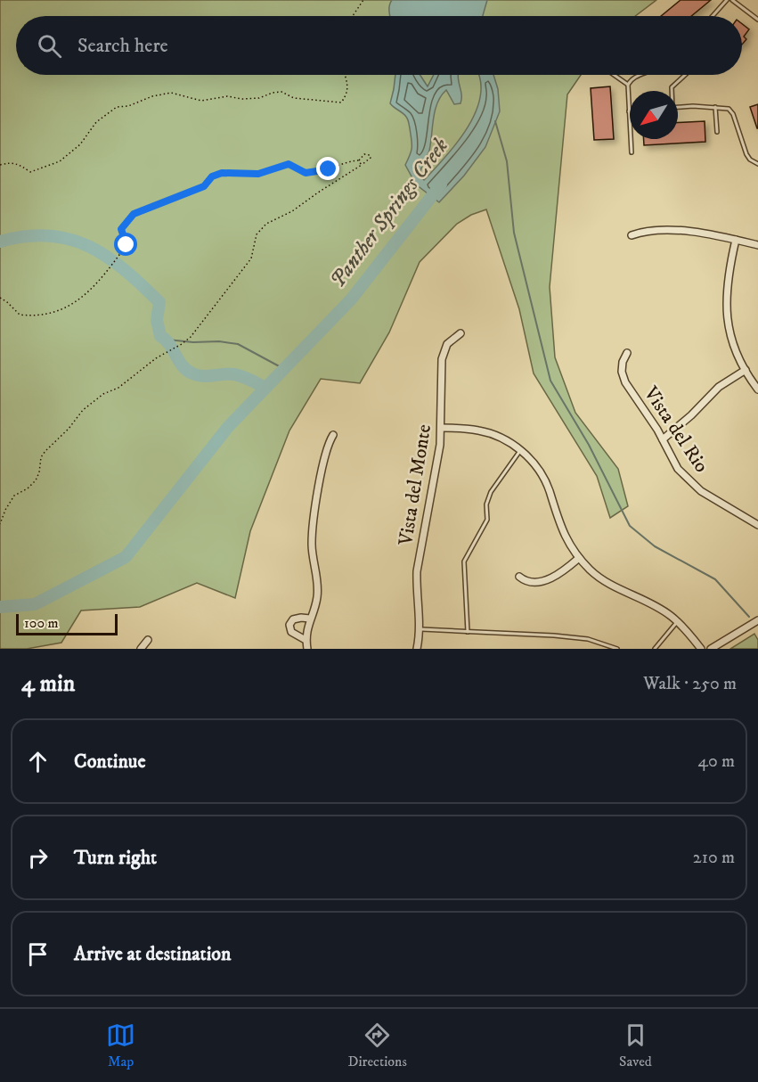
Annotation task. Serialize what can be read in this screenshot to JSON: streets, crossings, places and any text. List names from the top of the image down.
{
  "streets": {
    "street": ["Vista del Rio", "Vista del Monte"]
  },
  "water": ["Panther Springs Creek"],
  "scale_bar": "100 m",
  "north": "bottom left",
  "page": {
    "search": "Search here",
    "scale": "100 m",
    "heading": ["4 min", "Walk · 250 m"],
    "list": [
      ["Continue", "40 m"],
      ["Turn right", "210 m"],
      "Arrive at destination"
    ],
    "nav": ["Map", "Directions", "Saved"]
  }
}
